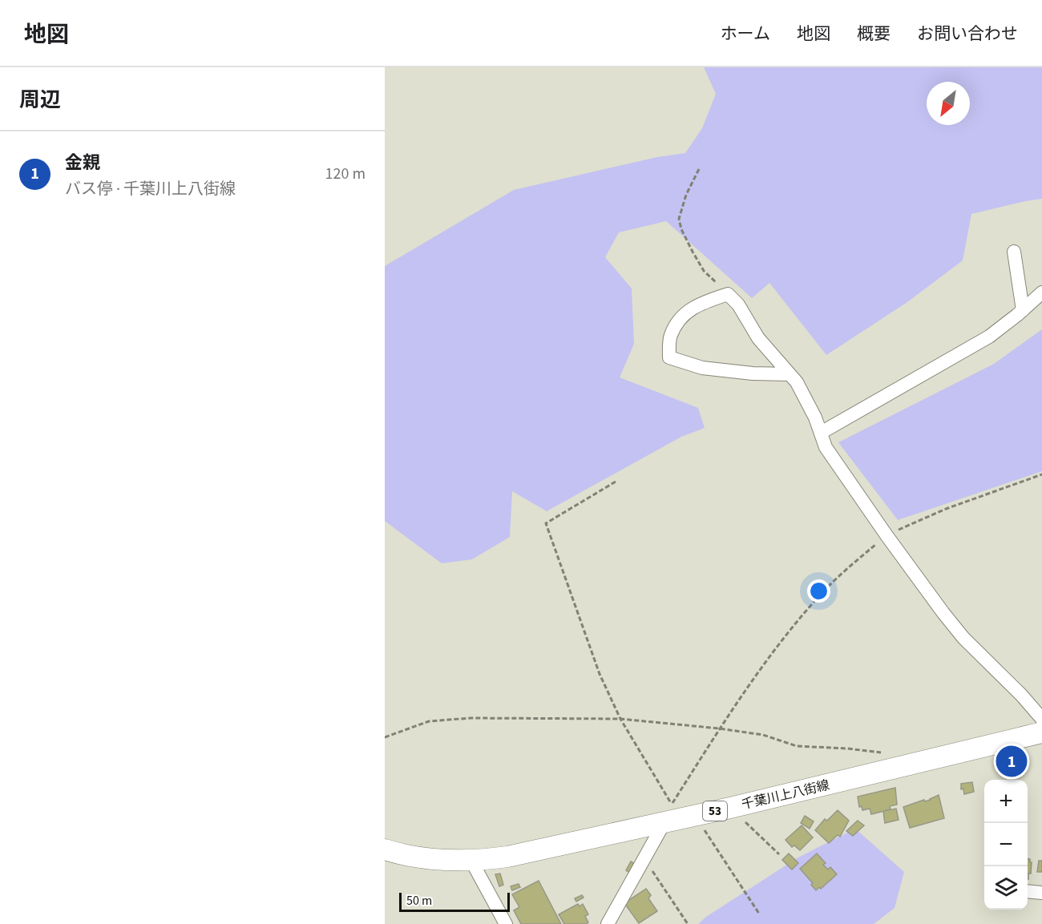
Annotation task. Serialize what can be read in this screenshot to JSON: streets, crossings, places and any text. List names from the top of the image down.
{
  "streets": {
    "main road": ["千葉川上八街線", "53"]
  },
  "scale_bar": "50 m",
  "north": "bottom left",
  "page": {
    "header": "地図",
    "nav": [
      "ホーム",
      "地図",
      "概要",
      "お問い合わせ"
    ],
    "heading": "周辺",
    "list": [
      {
        "mark": "1",
        "name": "金親",
        "note": "バス停 · 千葉川上八街線",
        "value": "120 m"
      }
    ],
    "pins": "1",
    "map_buttons": ["+", "−"],
    "scale": "50 m"
  }
}
